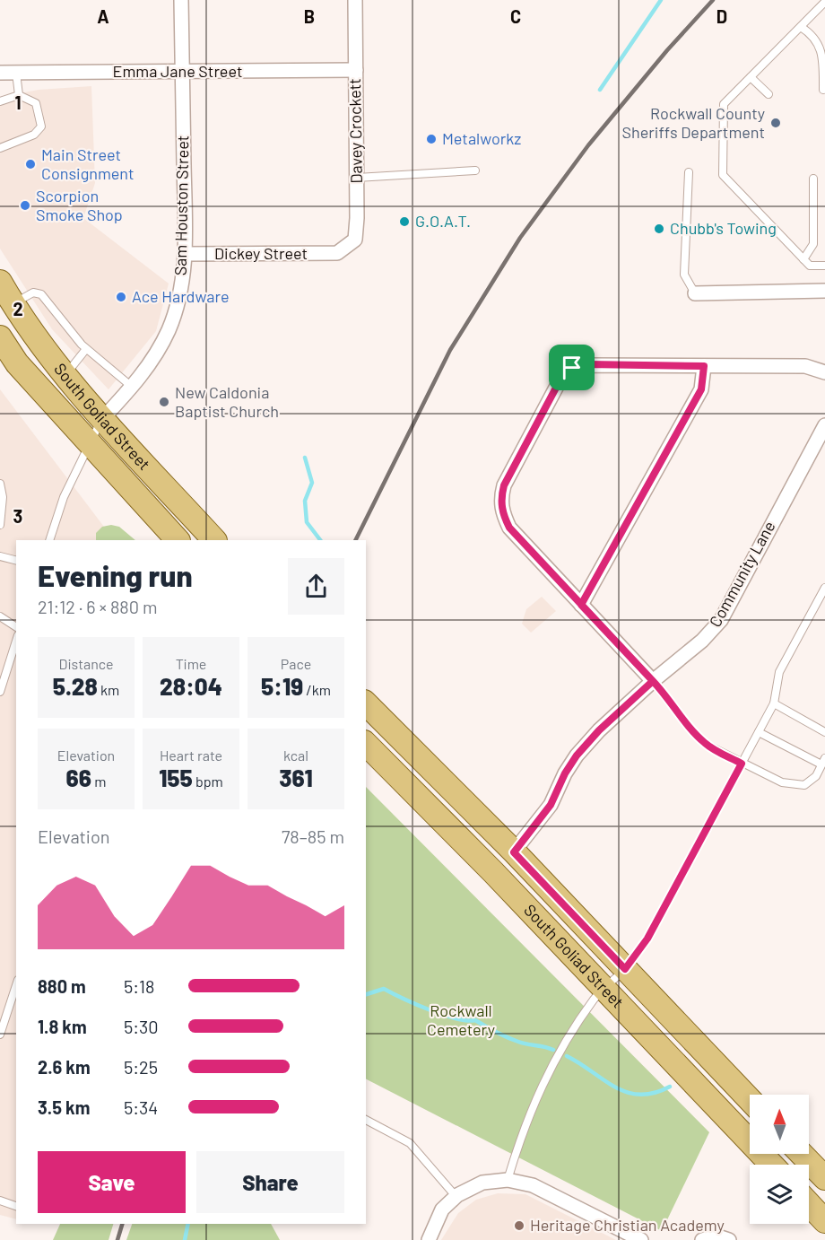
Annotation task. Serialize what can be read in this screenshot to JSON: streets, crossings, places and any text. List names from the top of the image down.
{
  "streets": {
    "main road": ["South Goliad Street"],
    "street": [
      "Emma Jane Street",
      "Davey Crockett",
      "Sam Houston Street",
      "Dickey Street",
      "Community Lane"
    ]
  },
  "crossings": [
    ["Emma Jane Street", "Davey Crockett"],
    ["Emma Jane Street", "Sam Houston Street"],
    ["Davey Crockett", "Dickey Street"],
    ["Sam Houston Street", "Dickey Street"],
    ["Sam Houston Street", "South Goliad Street"],
    ["South Goliad Street", "Community Lane"]
  ],
  "parks": ["Rockwall Cemetery"],
  "places": [
    "Rockwall County Sheriffs Department",
    "Metalworkz",
    "Main Street Consignment",
    "Scorpion Smoke Shop",
    "G.O.A.T.",
    "Chubb's Towing",
    "Ace Hardware",
    "New Caldonia Baptist Church",
    "Heritage Christian Academy"
  ],
  "north": "top",
  "page": {
    "heading": ["Evening run", "21:12 · 6 × 880 m"],
    "stats": [
      ["Distance", "5.28 km"],
      ["Time", "28:04"],
      ["Pace", "5:19 /km"],
      ["Elevation", "66 m"],
      ["Heart rate", "155 bpm"],
      ["kcal", "361"]
    ],
    "chart": ["Elevation", "78–85 m"],
    "list": [
      {
        "name": "880 m",
        "note": "5:18"
      },
      {
        "name": "1.8 km",
        "note": "5:30"
      },
      {
        "name": "2.6 km",
        "note": "5:25"
      },
      {
        "name": "3.5 km",
        "note": "5:34"
      }
    ],
    "buttons": ["Save", "Share"]
  },
  "grid": {
    "columns": [
      "A",
      "B",
      "C",
      "D"
    ],
    "rows": ["1", "2", "3"]
  }
}
